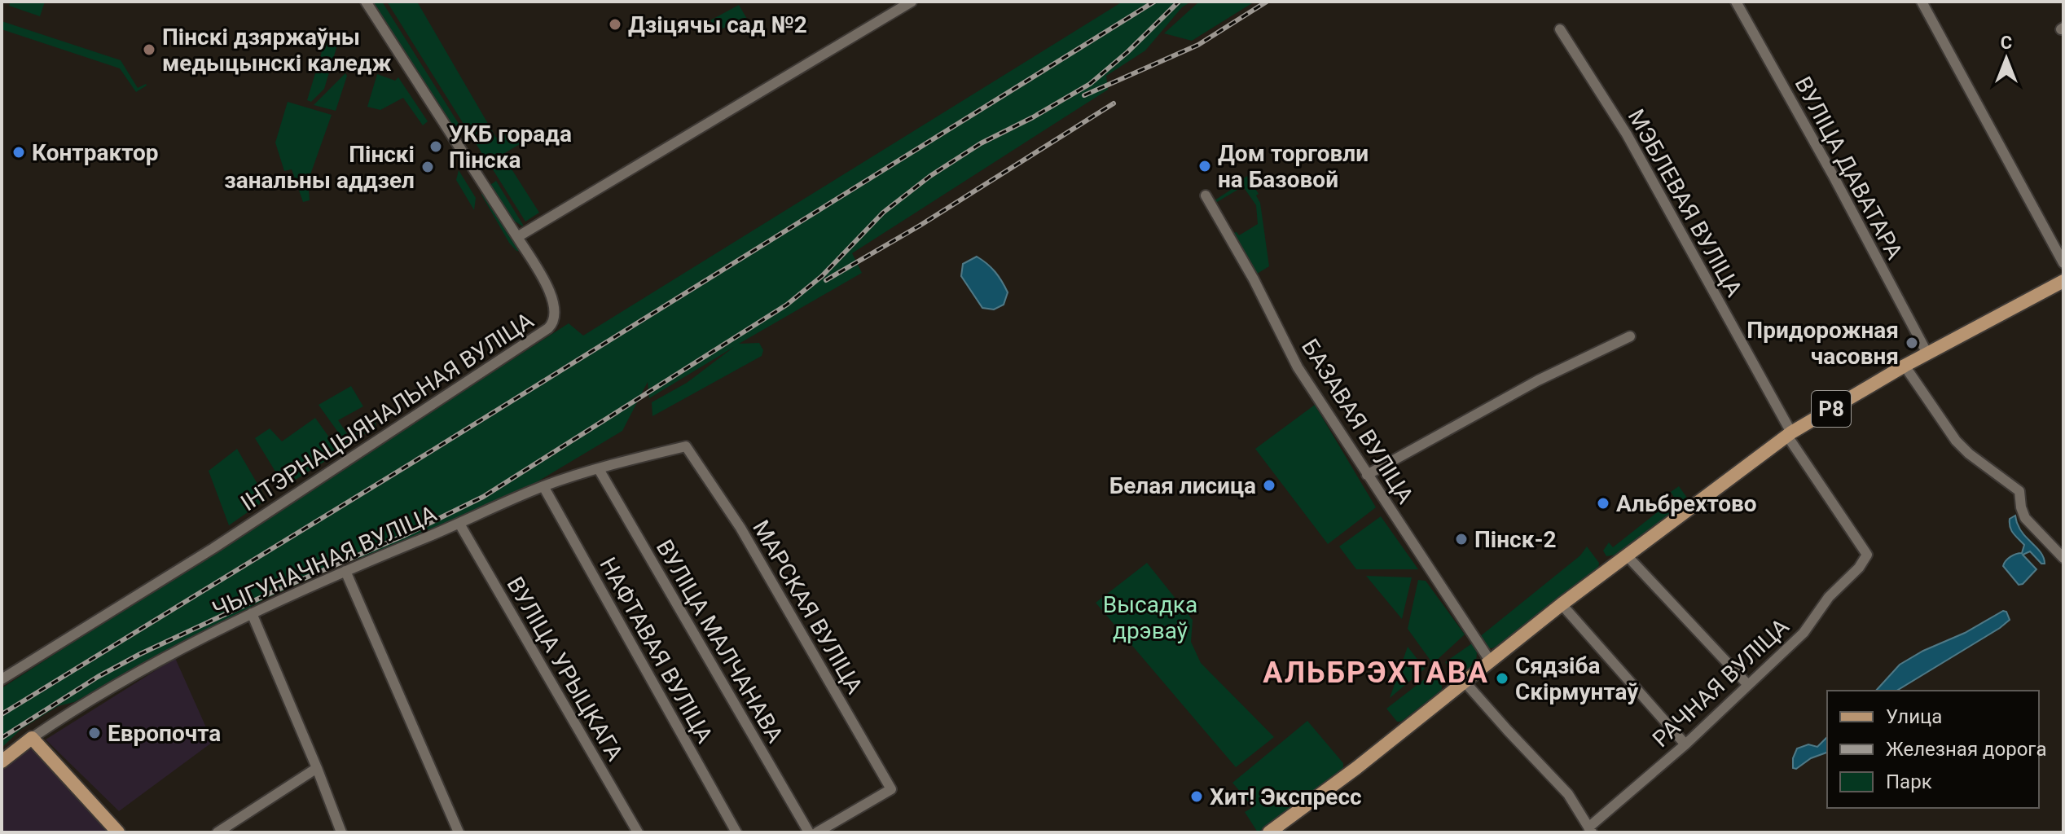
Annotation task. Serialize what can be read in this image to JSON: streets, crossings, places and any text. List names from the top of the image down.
{
  "streets": {
    "main road": ["Р8", "ЧЫГУНАЧНАЯ ВУЛІЦА"],
    "street": [
      "ВУЛІЦА ДАВАТАРА",
      "МЭБЛЕВАЯ ВУЛІЦА",
      "ІНТЭРНАЦЫЯНАЛЬНАЯ ВУЛІЦА",
      "БАЗАВАЯ ВУЛІЦА",
      "МАРСКАЯ ВУЛІЦА",
      "ВУЛІЦА МАЛЧАНАВА",
      "НАФТАВАЯ ВУЛІЦА",
      "ВУЛІЦА УРЫЦКАГА",
      "РАЧНАЯ ВУЛІЦА"
    ]
  },
  "crossings": [
    ["ВУЛІЦА ДАВАТАРА", "Р8"],
    ["МЭБЛЕВАЯ ВУЛІЦА", "Р8"],
    ["МЭБЛЕВАЯ ВУЛІЦА", "РАЧНАЯ ВУЛІЦА"],
    ["Р8", "БАЗАВАЯ ВУЛІЦА"],
    ["ЧЫГУНАЧНАЯ ВУЛІЦА", "МАРСКАЯ ВУЛІЦА"],
    ["ЧЫГУНАЧНАЯ ВУЛІЦА", "ВУЛІЦА МАЛЧАНАВА"],
    ["ЧЫГУНАЧНАЯ ВУЛІЦА", "НАФТАВАЯ ВУЛІЦА"],
    ["ЧЫГУНАЧНАЯ ВУЛІЦА", "ВУЛІЦА УРЫЦКАГА"]
  ],
  "districts": ["АЛЬБРЭХТАВА"],
  "parks": ["Высадка дрэваў"],
  "places": [
    "Дзіцячы сад №2",
    "Пінскі дзяржаўны медыцынскі каледж",
    "УКБ горада Пінска",
    "Контрактор",
    "Дом торговли на Базовой",
    "Пінскі занальны аддзел",
    "Придорожная часовня",
    "Белая лисица",
    "Альбрехтово",
    "Пінск-2",
    "Сядзіба Скірмунтаў",
    "Европочта",
    "Хит! Экспресс"
  ],
  "legend": ["Улица", "Железная дорога", "Парк"],
  "north": "top"
}
